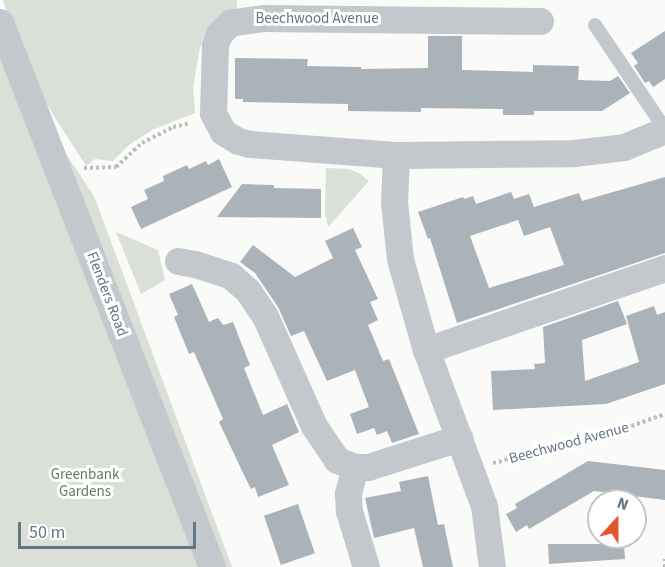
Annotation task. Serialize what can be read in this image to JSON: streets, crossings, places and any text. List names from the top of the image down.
{
  "streets": {
    "street": ["Beechwood Avenue", "Flenders Road"]
  },
  "parks": ["Greenbank Gardens"],
  "scale_bar": "50 m",
  "north": "top"
}
